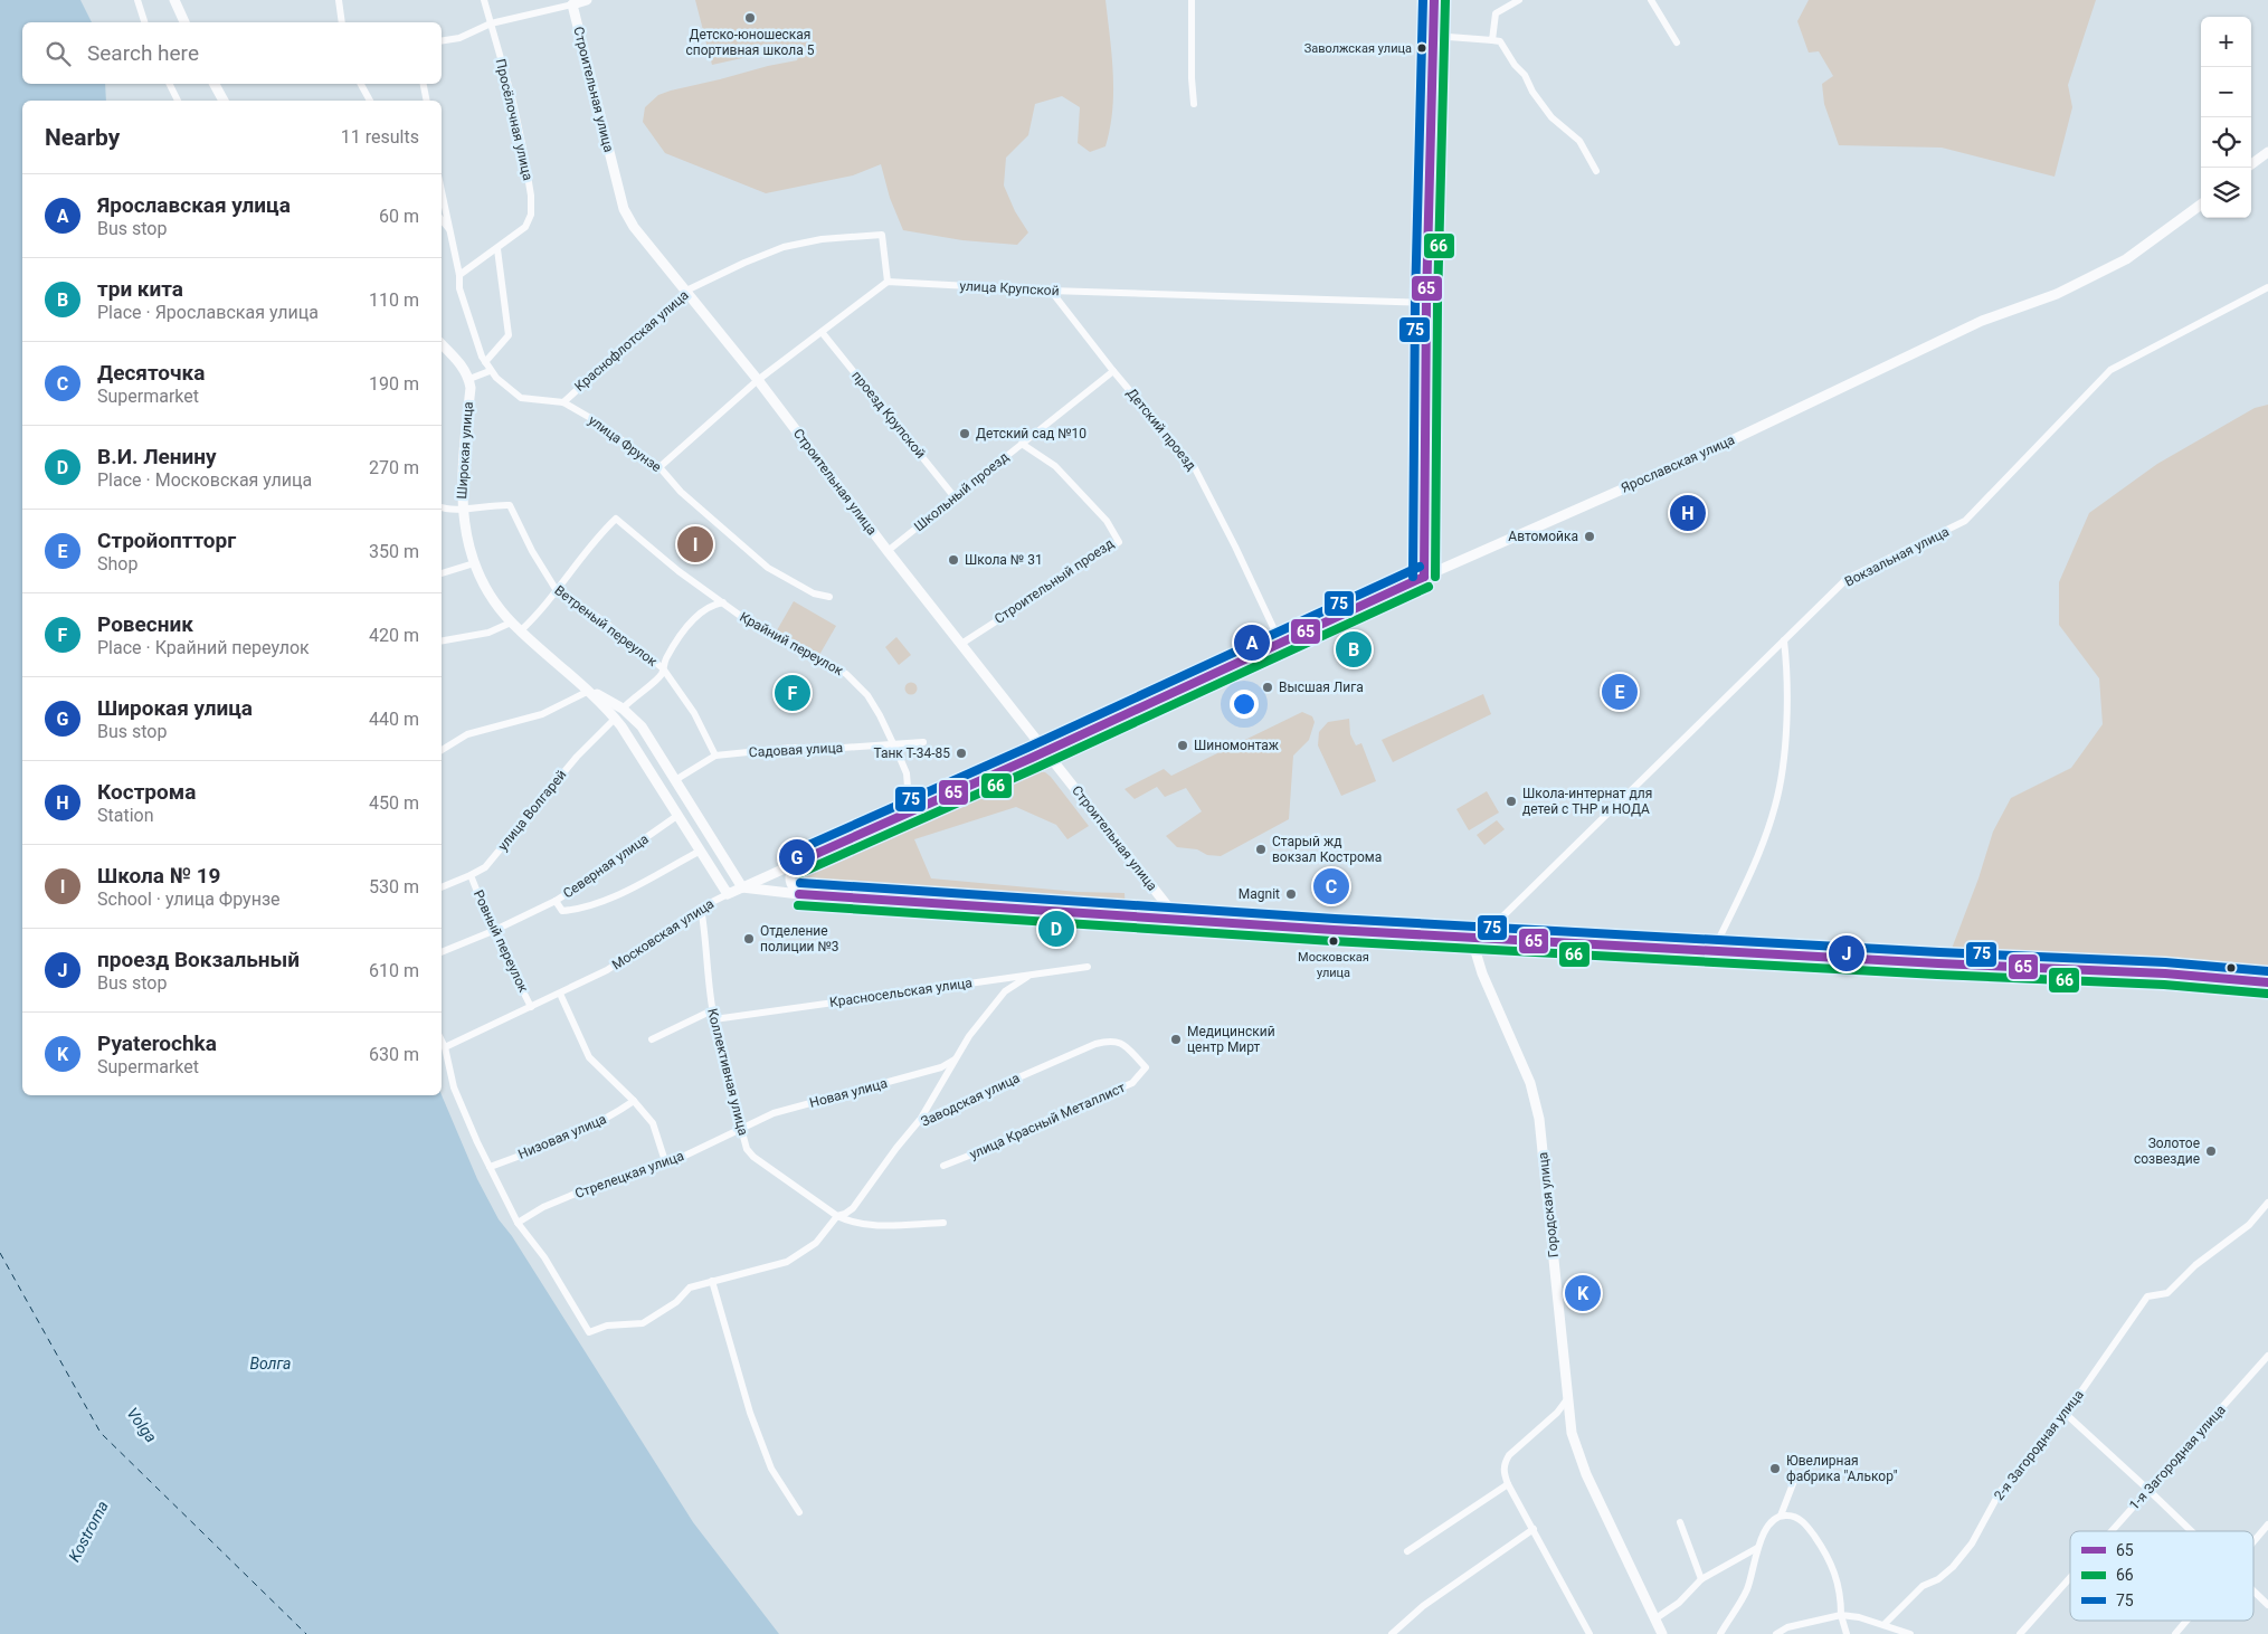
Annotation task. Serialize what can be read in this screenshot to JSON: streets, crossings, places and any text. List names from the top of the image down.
{
  "streets": {
    "street": [
      "Строительная улица",
      "Просёлочная улица",
      "улица Крупской",
      "Краснофлотская улица",
      "проезд Крупской",
      "Детский проезд",
      "улица Фрунзе",
      "Широкая улица",
      "Ярославская улица",
      "Школьный проезд",
      "Вокзальная улица",
      "Строительный проезд",
      "Ветреный переулок",
      "Крайний переулок",
      "Садовая улица",
      "улица Волгарей",
      "Северная улица",
      "Московская улица",
      "Ровный переулок",
      "Красносельская улица",
      "Коллективная улица",
      "Новая улица",
      "Заводская улица",
      "улица Красный Металлист",
      "Низовая улица",
      "Стрелецкая улица",
      "Городская улица",
      "2-я Загородная улица",
      "1-я Загородная улица"
    ]
  },
  "crossings": [
    ["Строительная улица", "Краснофлотская улица"],
    ["Строительная улица", "Ярославская улица"],
    ["Строительная улица", "Школьный проезд"],
    ["Строительная улица", "Строительный проезд"],
    ["улица Крупской", "Краснофлотская улица"],
    ["улица Крупской", "Детский проезд"],
    ["Краснофлотская улица", "улица Фрунзе"],
    ["проезд Крупской", "Школьный проезд"],
    ["Детский проезд", "Ярославская улица"],
    ["Детский проезд", "Школьный проезд"],
    ["Широкая улица", "Ярославская улица"],
    ["Широкая улица", "Ветреный переулок"],
    ["Широкая улица", "Садовая улица"],
    ["Широкая улица", "улица Волгарей"],
    ["Широкая улица", "Северная улица"],
    ["Широкая улица", "Московская улица"],
    ["Ярославская улица", "Крайний переулок"],
    ["Ярославская улица", "Московская улица"],
    ["Школьный проезд", "Строительный проезд"],
    ["Ветреный переулок", "Крайний переулок"],
    ["Ветреный переулок", "Садовая улица"],
    ["Крайний переулок", "Садовая улица"],
    ["улица Волгарей", "Ровный переулок"],
    ["Северная улица", "Ровный переулок"],
    ["Московская улица", "Ровный переулок"],
    ["Московская улица", "Коллективная улица"],
    ["Красносельская улица", "Коллективная улица"],
    ["Коллективная улица", "Новая улица"],
    ["Коллективная улица", "Заводская улица"],
    ["Коллективная улица", "Стрелецкая улица"],
    ["Новая улица", "Стрелецкая улица"],
    ["Заводская улица", "улица Красный Металлист"],
    ["Заводская улица", "Стрелецкая улица"]
  ],
  "water": ["Волга", "Volga", "Kostroma"],
  "places": [
    "Детско-юношеская спортивная школа 5",
    "Заволжская улица",
    "Детский сад №10",
    "Автомойка",
    "Школа № 31",
    "Высшая Лига",
    "Шиномонтаж",
    "Танк Т-34-85",
    "Школа-интернат для детей с ТНР и НОДА",
    "Старый жд вокзал Кострома",
    "Magnit",
    "Отделение полиции №3",
    "Московская улица",
    "Медицинский центр Мирт",
    "Золотое созвездие",
    "Ювелирная фабрика \"Алькор\""
  ],
  "lines": ["transit line 65", "transit line 66", "transit line 75"],
  "legend": ["65", "66", "75"],
  "page": {
    "map_buttons": ["+", "−"],
    "search": "Search here",
    "heading": ["Nearby", "11 results"],
    "list": [
      {
        "mark": "A",
        "name": "Ярославская улица",
        "note": "Bus stop",
        "value": "60 m"
      },
      {
        "mark": "B",
        "name": "три кита",
        "note": "Place · Ярославская улица",
        "value": "110 m"
      },
      {
        "mark": "C",
        "name": "Десяточка",
        "note": "Supermarket",
        "value": "190 m"
      },
      {
        "mark": "D",
        "name": "В.И. Ленину",
        "note": "Place · Московская улица",
        "value": "270 m"
      },
      {
        "mark": "E",
        "name": "Стройоптторг",
        "note": "Shop",
        "value": "350 m"
      },
      {
        "mark": "F",
        "name": "Ровесник",
        "note": "Place · Крайний переулок",
        "value": "420 m"
      },
      {
        "mark": "G",
        "name": "Широкая улица",
        "note": "Bus stop",
        "value": "440 m"
      },
      {
        "mark": "H",
        "name": "Кострома",
        "note": "Station",
        "value": "450 m"
      },
      {
        "mark": "I",
        "name": "Школа № 19",
        "note": "School · улица Фрунзе",
        "value": "530 m"
      },
      {
        "mark": "J",
        "name": "проезд Вокзальный",
        "note": "Bus stop",
        "value": "610 m"
      },
      {
        "mark": "K",
        "name": "Pyaterochka",
        "note": "Supermarket",
        "value": "630 m"
      }
    ],
    "pins": [
      "H",
      "I",
      "A",
      "B",
      "E",
      "F",
      "G",
      "C",
      "D",
      "J",
      "K"
    ]
  }
}
